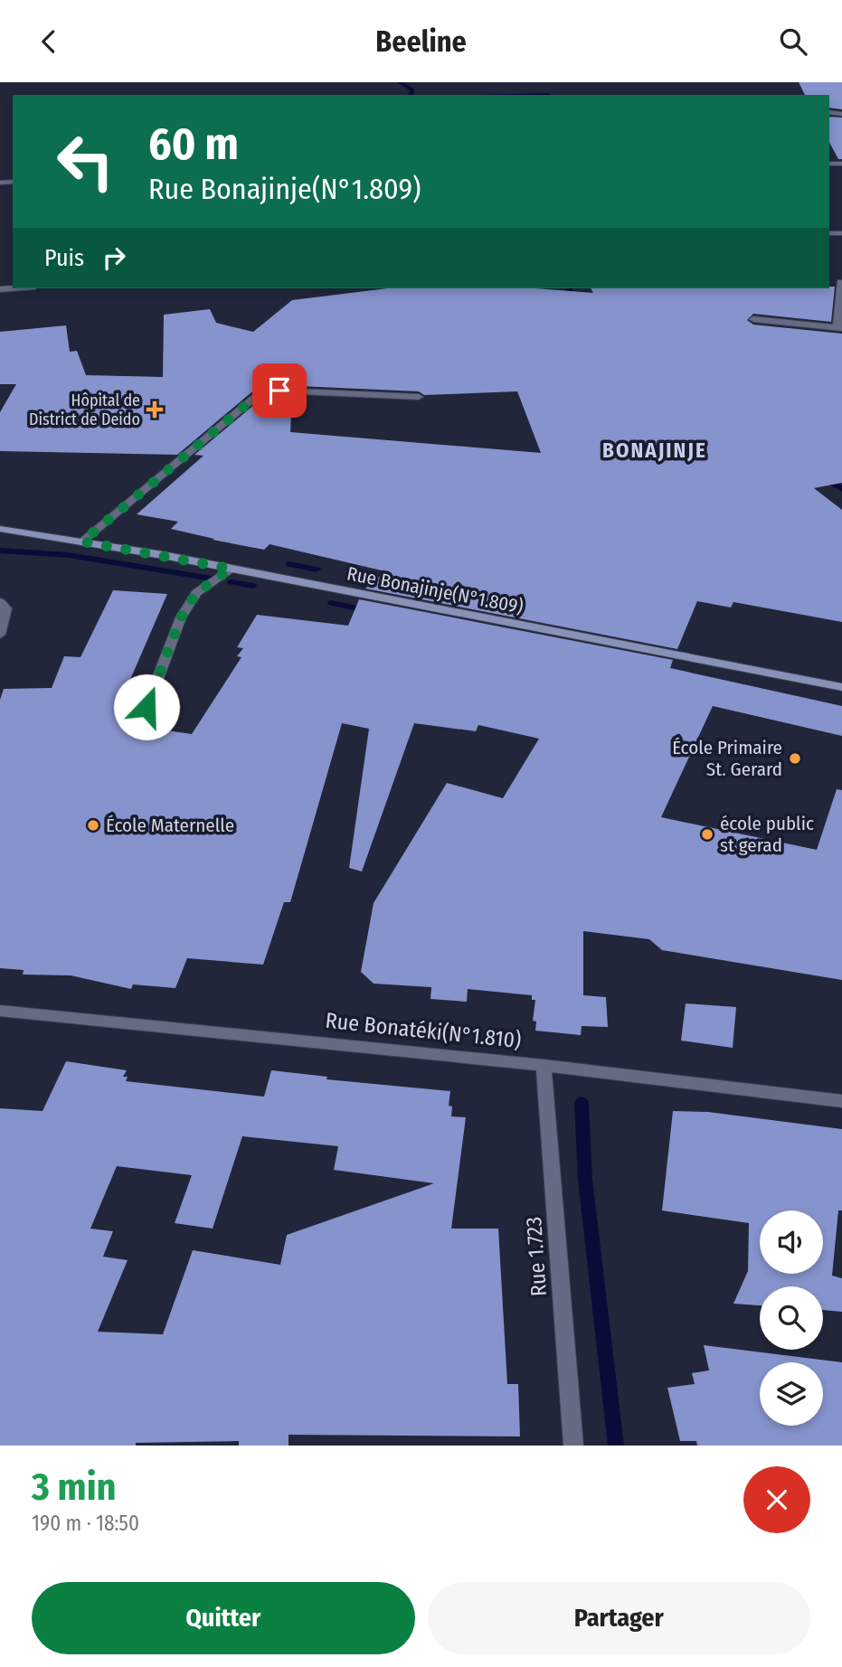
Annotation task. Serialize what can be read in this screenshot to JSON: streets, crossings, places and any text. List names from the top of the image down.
{
  "streets": {
    "main road": ["Rue Bonajinje(N°1.809)"],
    "street": ["Rue Bonatéki(N°1.810)", "Rue 1.723"]
  },
  "crossings": [
    ["Rue Bonatéki(N°1.810)", "Rue 1.723"]
  ],
  "districts": ["BONAJINJE"],
  "places": {
    "health": ["Hôpital de District de Deido"],
    "other": ["École Primaire St. Gerard", "École Maternelle", "école public st gerad"]
  },
  "page": {
    "header": "Beeline",
    "turn": ["60 m", "Rue Bonajinje(N°1.809)"],
    "then": "Puis",
    "heading": ["3 min", "190 m · 18:50"],
    "buttons": ["Quitter", "Partager"]
  }
}
